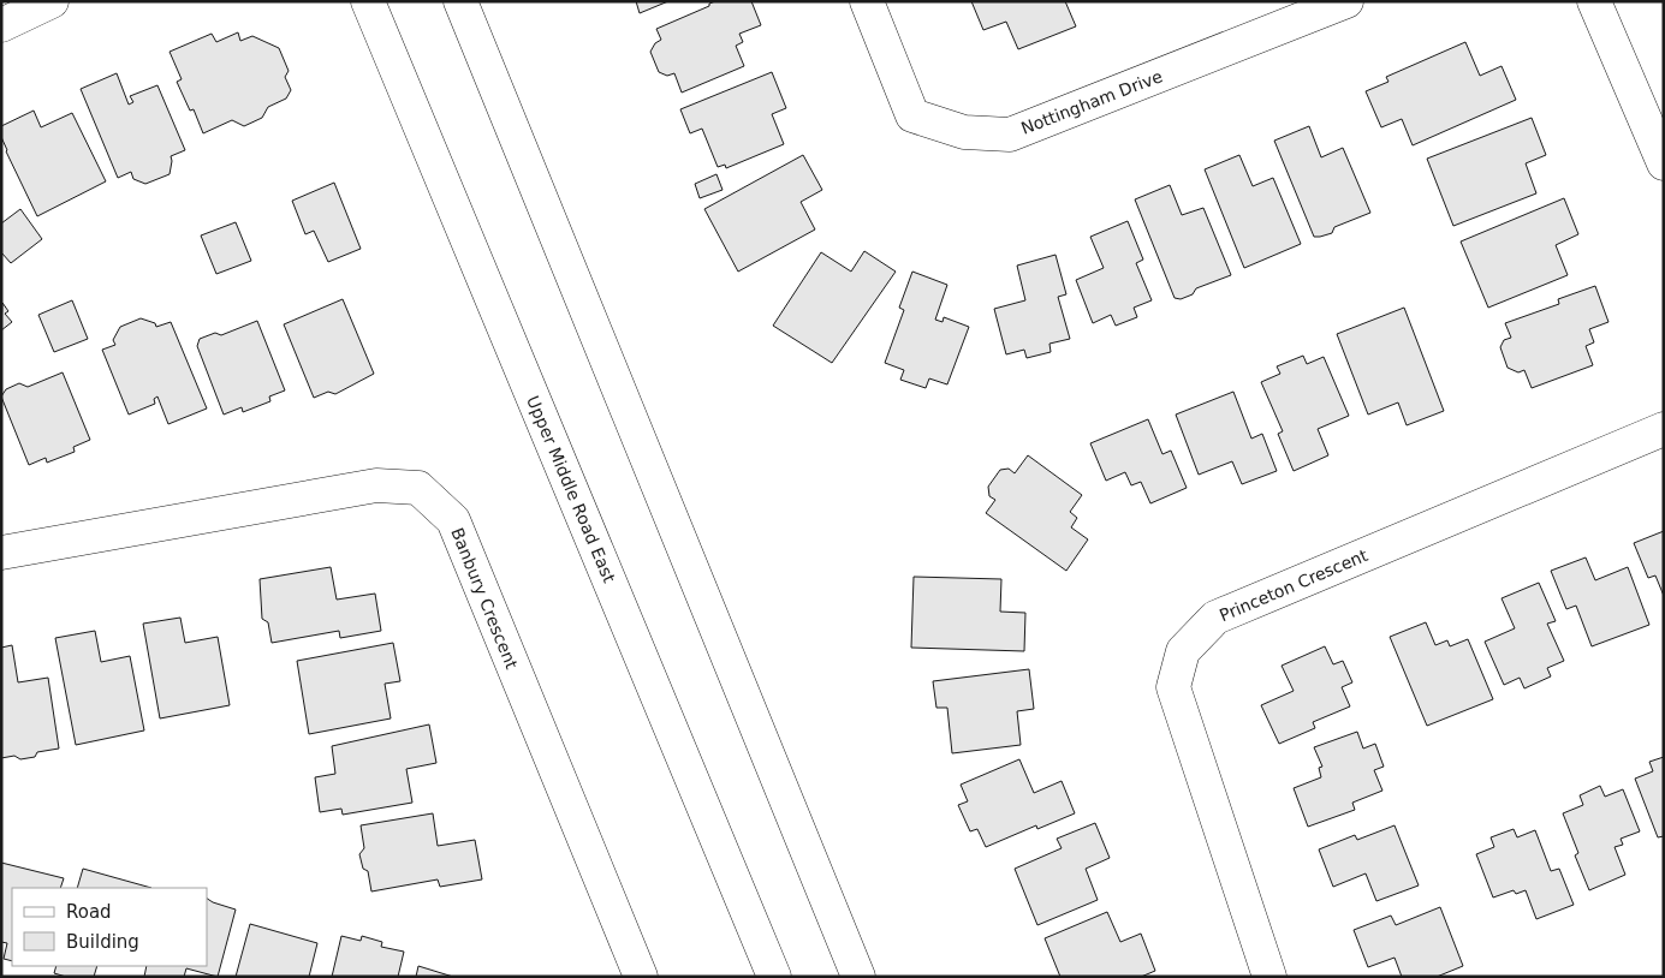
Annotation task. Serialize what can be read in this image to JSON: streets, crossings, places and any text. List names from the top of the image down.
{
  "streets": {
    "street": [
      "Nottingham Drive",
      "Upper Middle Road East",
      "Princeton Crescent",
      "Banbury Crescent"
    ]
  },
  "legend": ["Road", "Building"]
}
